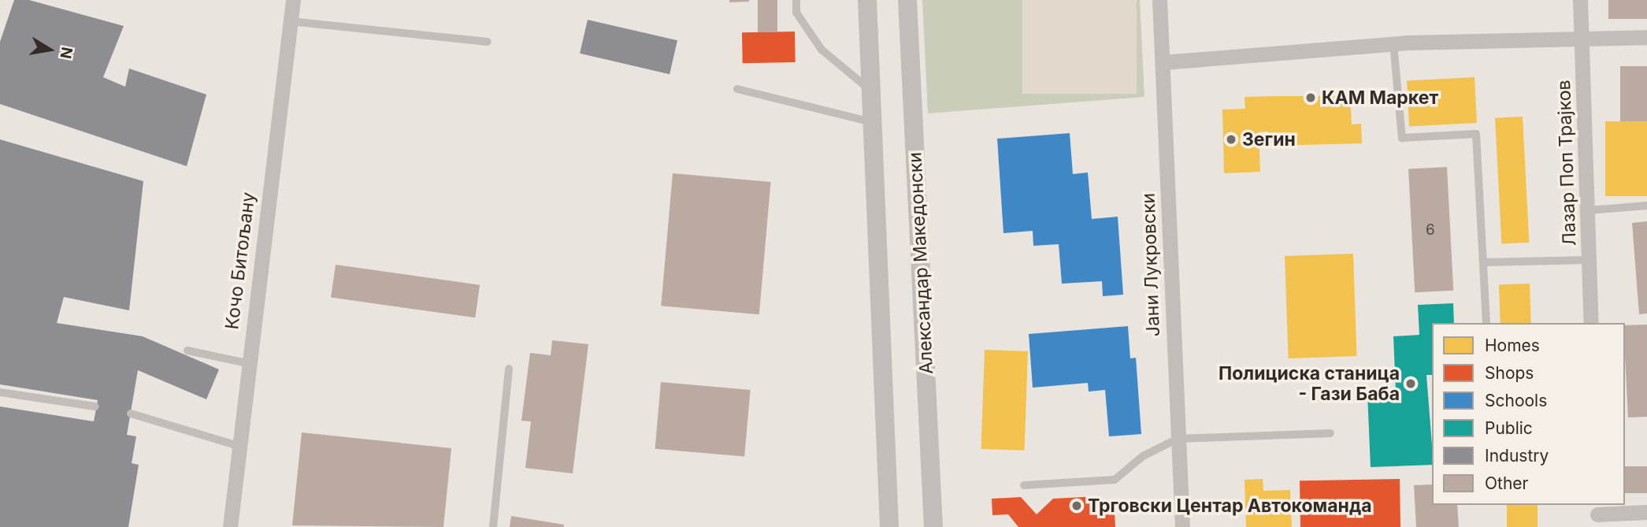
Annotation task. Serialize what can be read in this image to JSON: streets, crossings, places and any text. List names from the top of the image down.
{
  "streets": {
    "street": [
      "Лазар Поп Трајков",
      "Кочо Битољану",
      "Александар Македонски",
      "Јани Лукровски"
    ]
  },
  "places": [
    "КАМ Маркет",
    "Зегин",
    "Полициска станица - Гази Баба",
    "Трговски Центар Автокоманда"
  ],
  "house_numbers": ["6"],
  "legend": [
    "Homes",
    "Shops",
    "Schools",
    "Public",
    "Industry",
    "Other"
  ],
  "north": "right"
}
